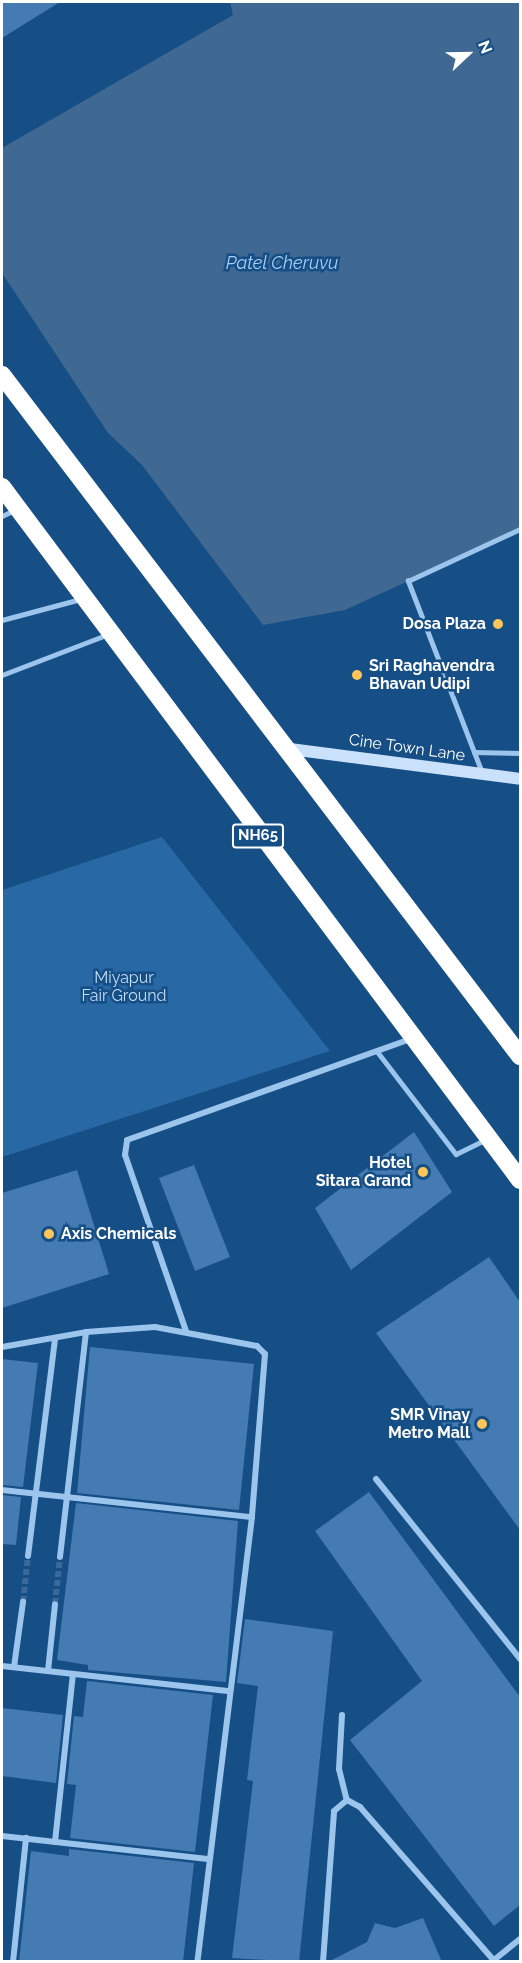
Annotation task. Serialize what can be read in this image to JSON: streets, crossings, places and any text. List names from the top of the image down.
{
  "streets": {
    "highway": ["NH65"],
    "street": ["Cine Town Lane"]
  },
  "water": ["Patel Cheruvu"],
  "parks": ["Miyapur Fair Ground"],
  "places": [
    "Dosa Plaza",
    "Sri Raghavendra Bhavan Udipi",
    "Hotel Sitara Grand",
    "Axis Chemicals",
    "SMR Vinay Metro Mall"
  ],
  "north": "right"
}
